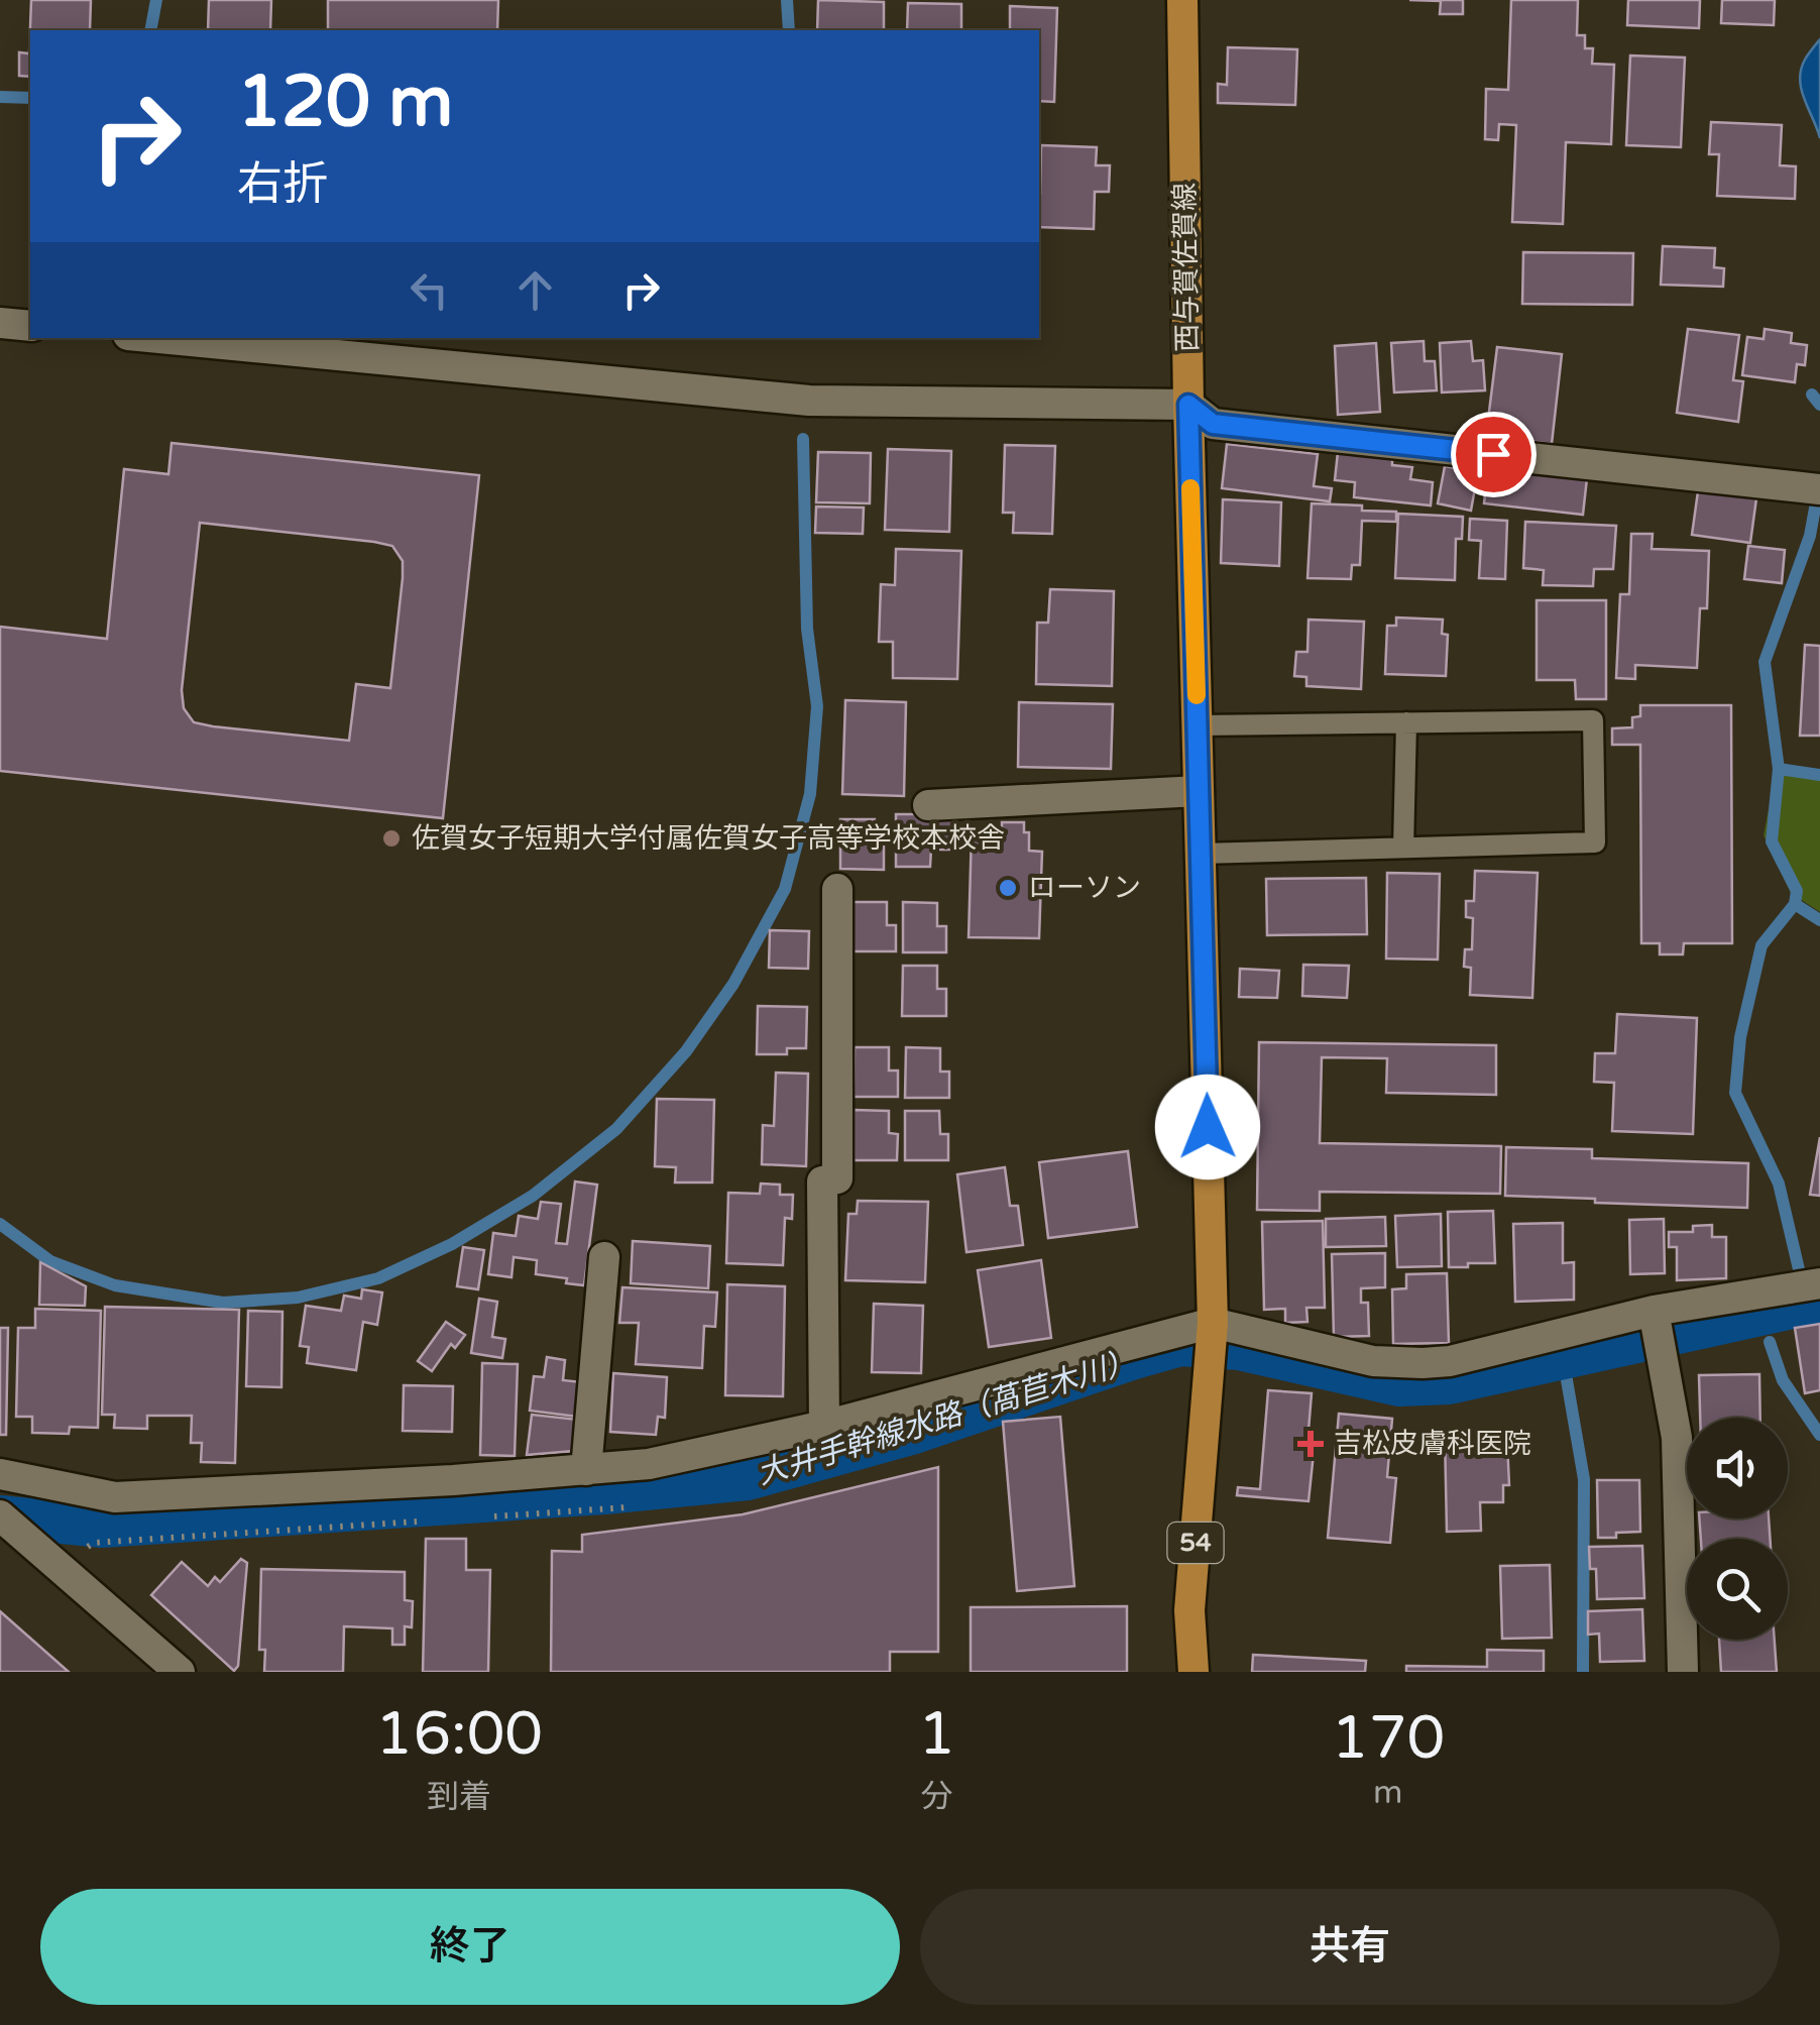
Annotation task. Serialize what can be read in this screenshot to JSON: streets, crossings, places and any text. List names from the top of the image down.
{
  "streets": {
    "main road": ["西与賀佐賀線", "54"]
  },
  "crossings": [
    ["西与賀佐賀線", "54"]
  ],
  "water": ["大井手幹線水路（萵苣木川）"],
  "places": {
    "other": ["佐賀女子短期大学付属佐賀女子高等学校本校舎", "ローソン"],
    "health": ["吉松皮膚科医院"]
  },
  "page": {
    "turn": ["120 m", "右折"],
    "eta": [
      "16:00",
      "到着",
      "1",
      "分",
      "170",
      "m"
    ],
    "buttons": ["終了", "共有"]
  }
}
